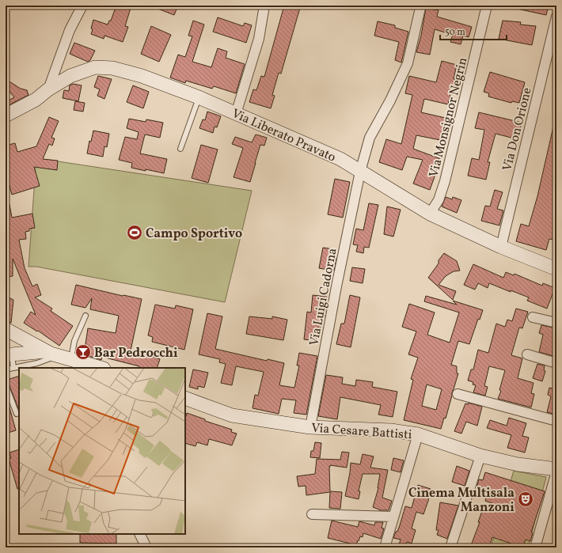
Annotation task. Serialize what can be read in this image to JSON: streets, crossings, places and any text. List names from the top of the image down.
{
  "streets": {
    "street": [
      "Via Monsignor Negrin",
      "Via Don Orione",
      "Via Liberato Pravato",
      "Via Luigi Cadorna",
      "Via Cesare Battisti"
    ]
  },
  "crossings": [
    ["Via Monsignor Negrin", "Via Liberato Pravato"],
    ["Via Don Orione", "Via Liberato Pravato"],
    ["Via Liberato Pravato", "Via Luigi Cadorna"],
    ["Via Luigi Cadorna", "Via Cesare Battisti"]
  ],
  "places": {
    "sports": ["Campo Sportivo"],
    "bar": ["Bar Pedrocchi"],
    "theatre": ["Cinema Multisala Manzoni"]
  },
  "scale_bar": "50 m"
}
